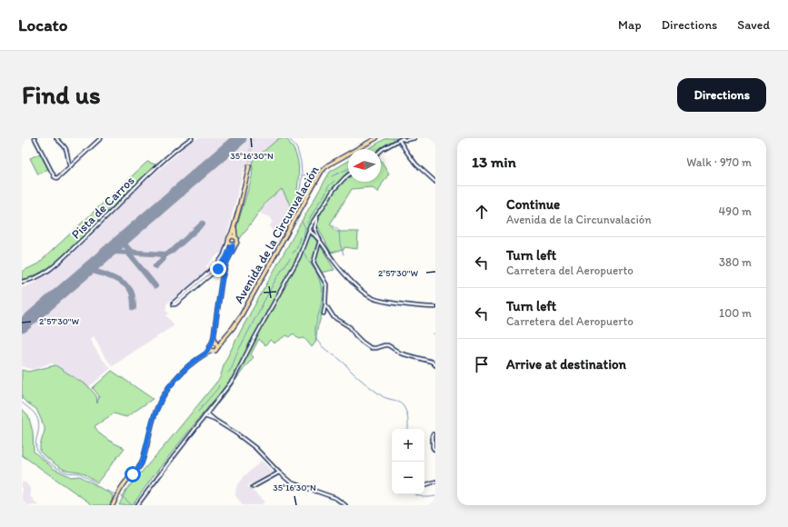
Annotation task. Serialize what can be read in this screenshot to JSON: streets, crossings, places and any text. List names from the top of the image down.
{
  "streets": {
    "main road": ["Avenida de la Circunvalación"],
    "street": ["Pista de Carros"]
  },
  "north": "left",
  "page": {
    "header": "Locato",
    "nav": ["Map", "Directions", "Saved"],
    "buttons": "Directions",
    "title": "Find us",
    "heading": ["13 min", "Walk · 970 m"],
    "list": [
      ["Continue", "Avenida de la Circunvalación", "490 m"],
      ["Turn left", "Carretera del Aeropuerto", "380 m"],
      ["Turn left", "Carretera del Aeropuerto", "100 m"],
      "Arrive at destination"
    ],
    "map_buttons": ["+", "−"]
  },
  "coordinates": ["35°16'30\"N", "2°57'30\"W"]
}
